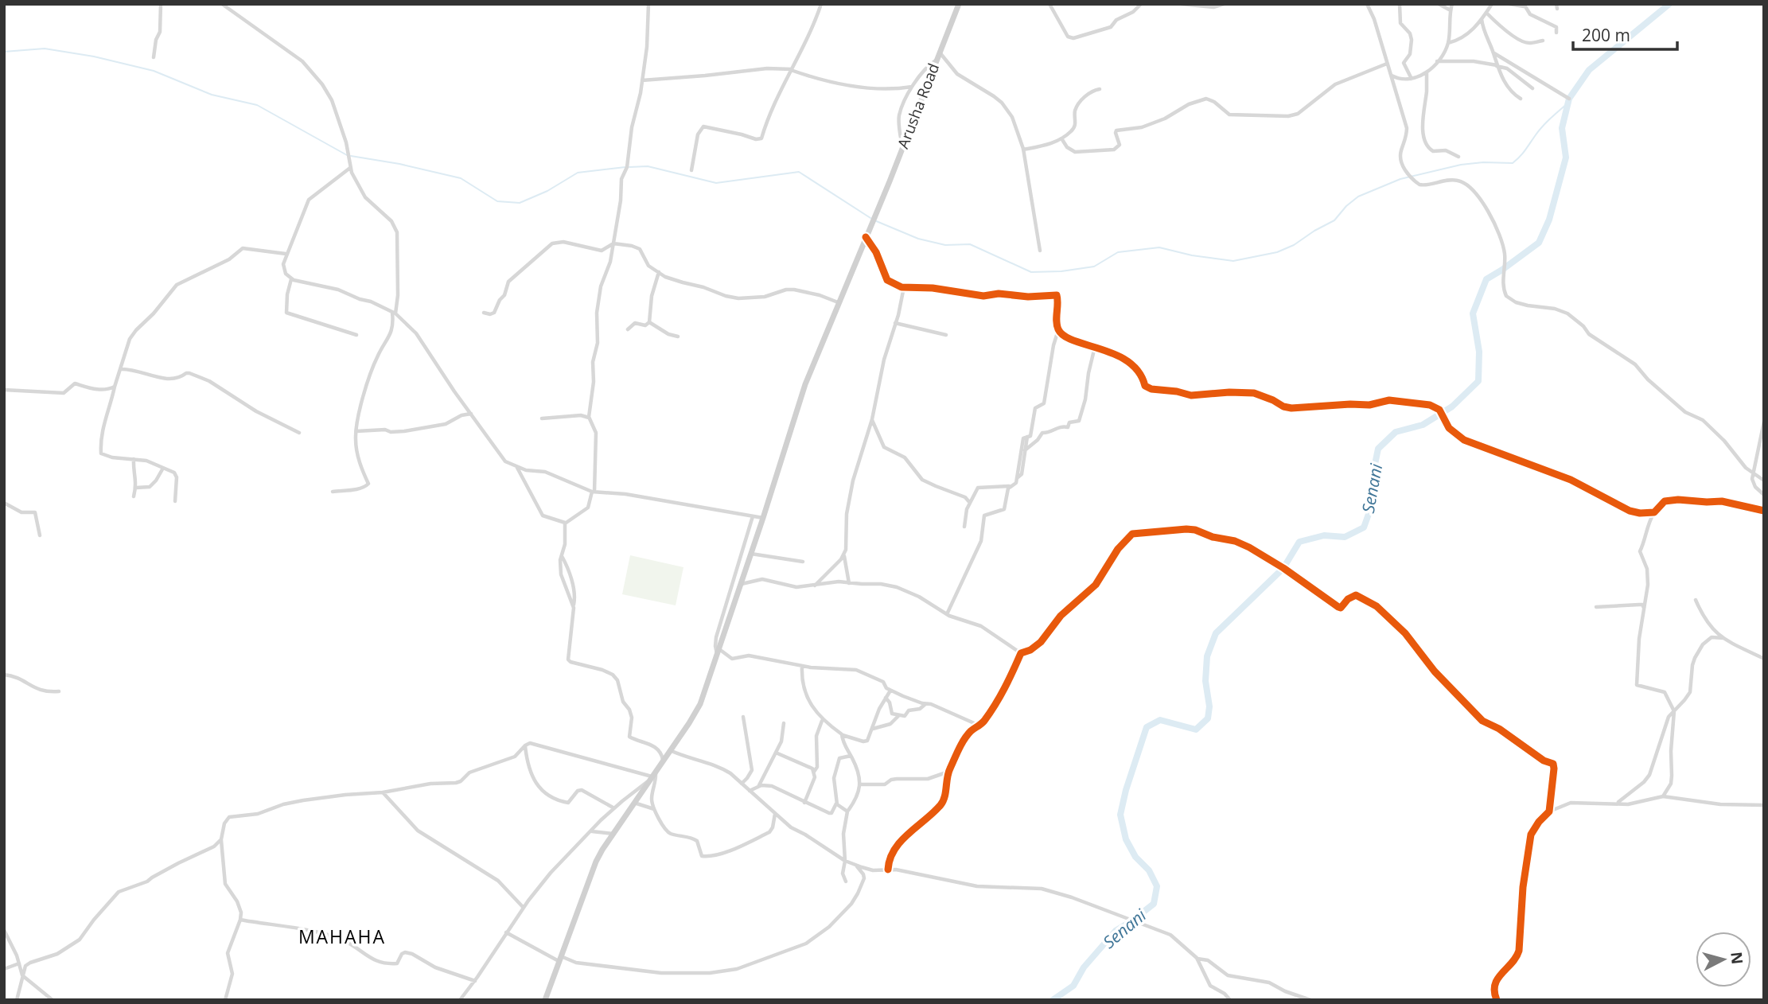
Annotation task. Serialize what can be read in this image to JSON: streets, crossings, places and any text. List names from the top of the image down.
{
  "streets": {
    "main road": ["Arusha Road"]
  },
  "districts": ["MAHAHA"],
  "water": ["Senani"],
  "scale_bar": "200 m",
  "north": "right"
}
